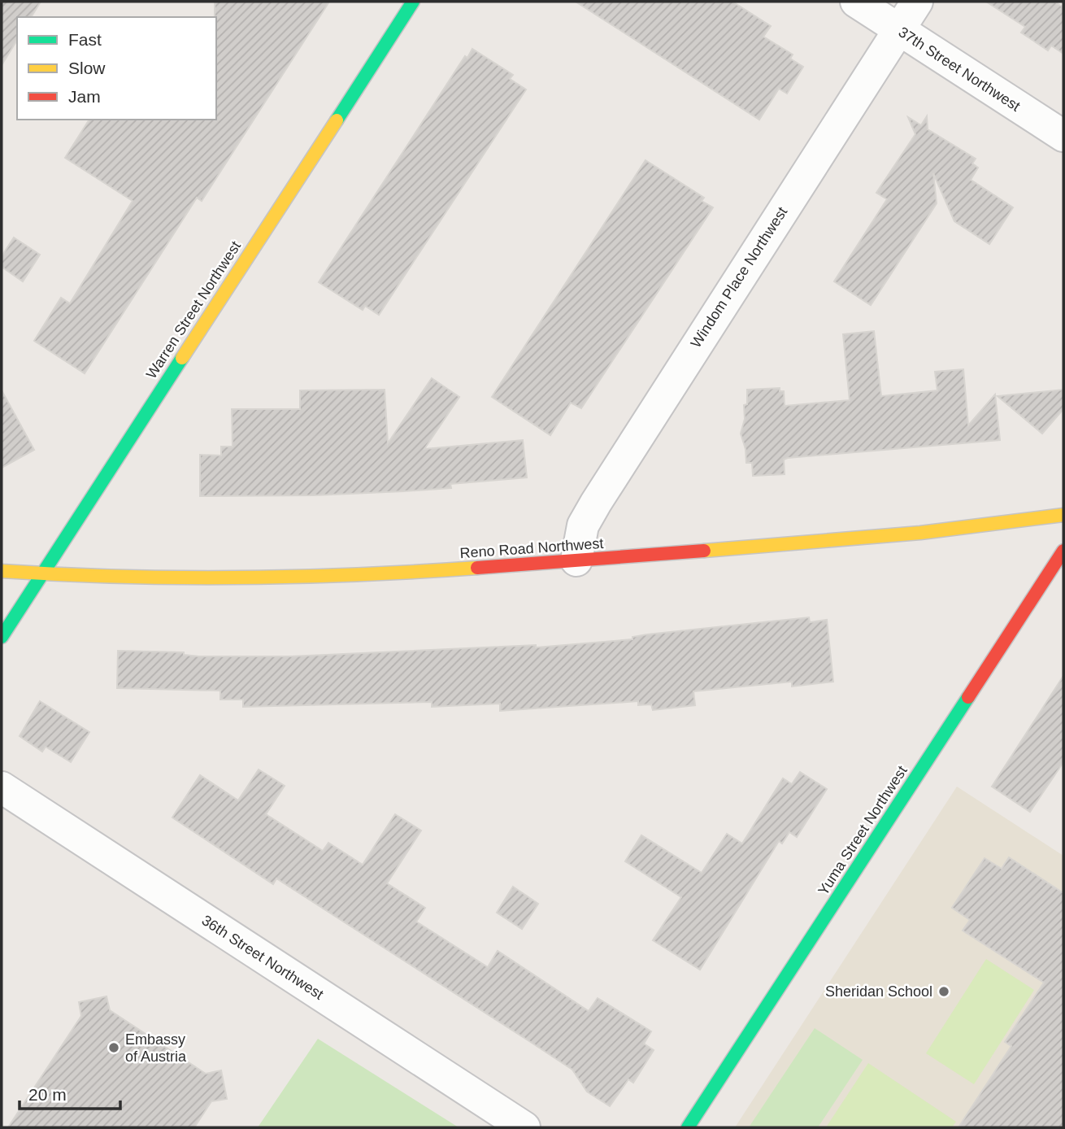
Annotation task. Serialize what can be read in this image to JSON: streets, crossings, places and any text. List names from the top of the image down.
{
  "streets": {
    "street": [
      "37th Street Northwest",
      "Windom Place Northwest",
      "Warren Street Northwest",
      "Reno Road Northwest",
      "Yuma Street Northwest",
      "36th Street Northwest"
    ]
  },
  "crossings": [
    ["37th Street Northwest", "Windom Place Northwest"],
    ["Windom Place Northwest", "Reno Road Northwest"],
    ["Warren Street Northwest", "Reno Road Northwest"]
  ],
  "places": ["Sheridan School", "Embassy of Austria"],
  "legend": ["Fast", "Slow", "Jam"],
  "scale_bar": "20 m"
}
